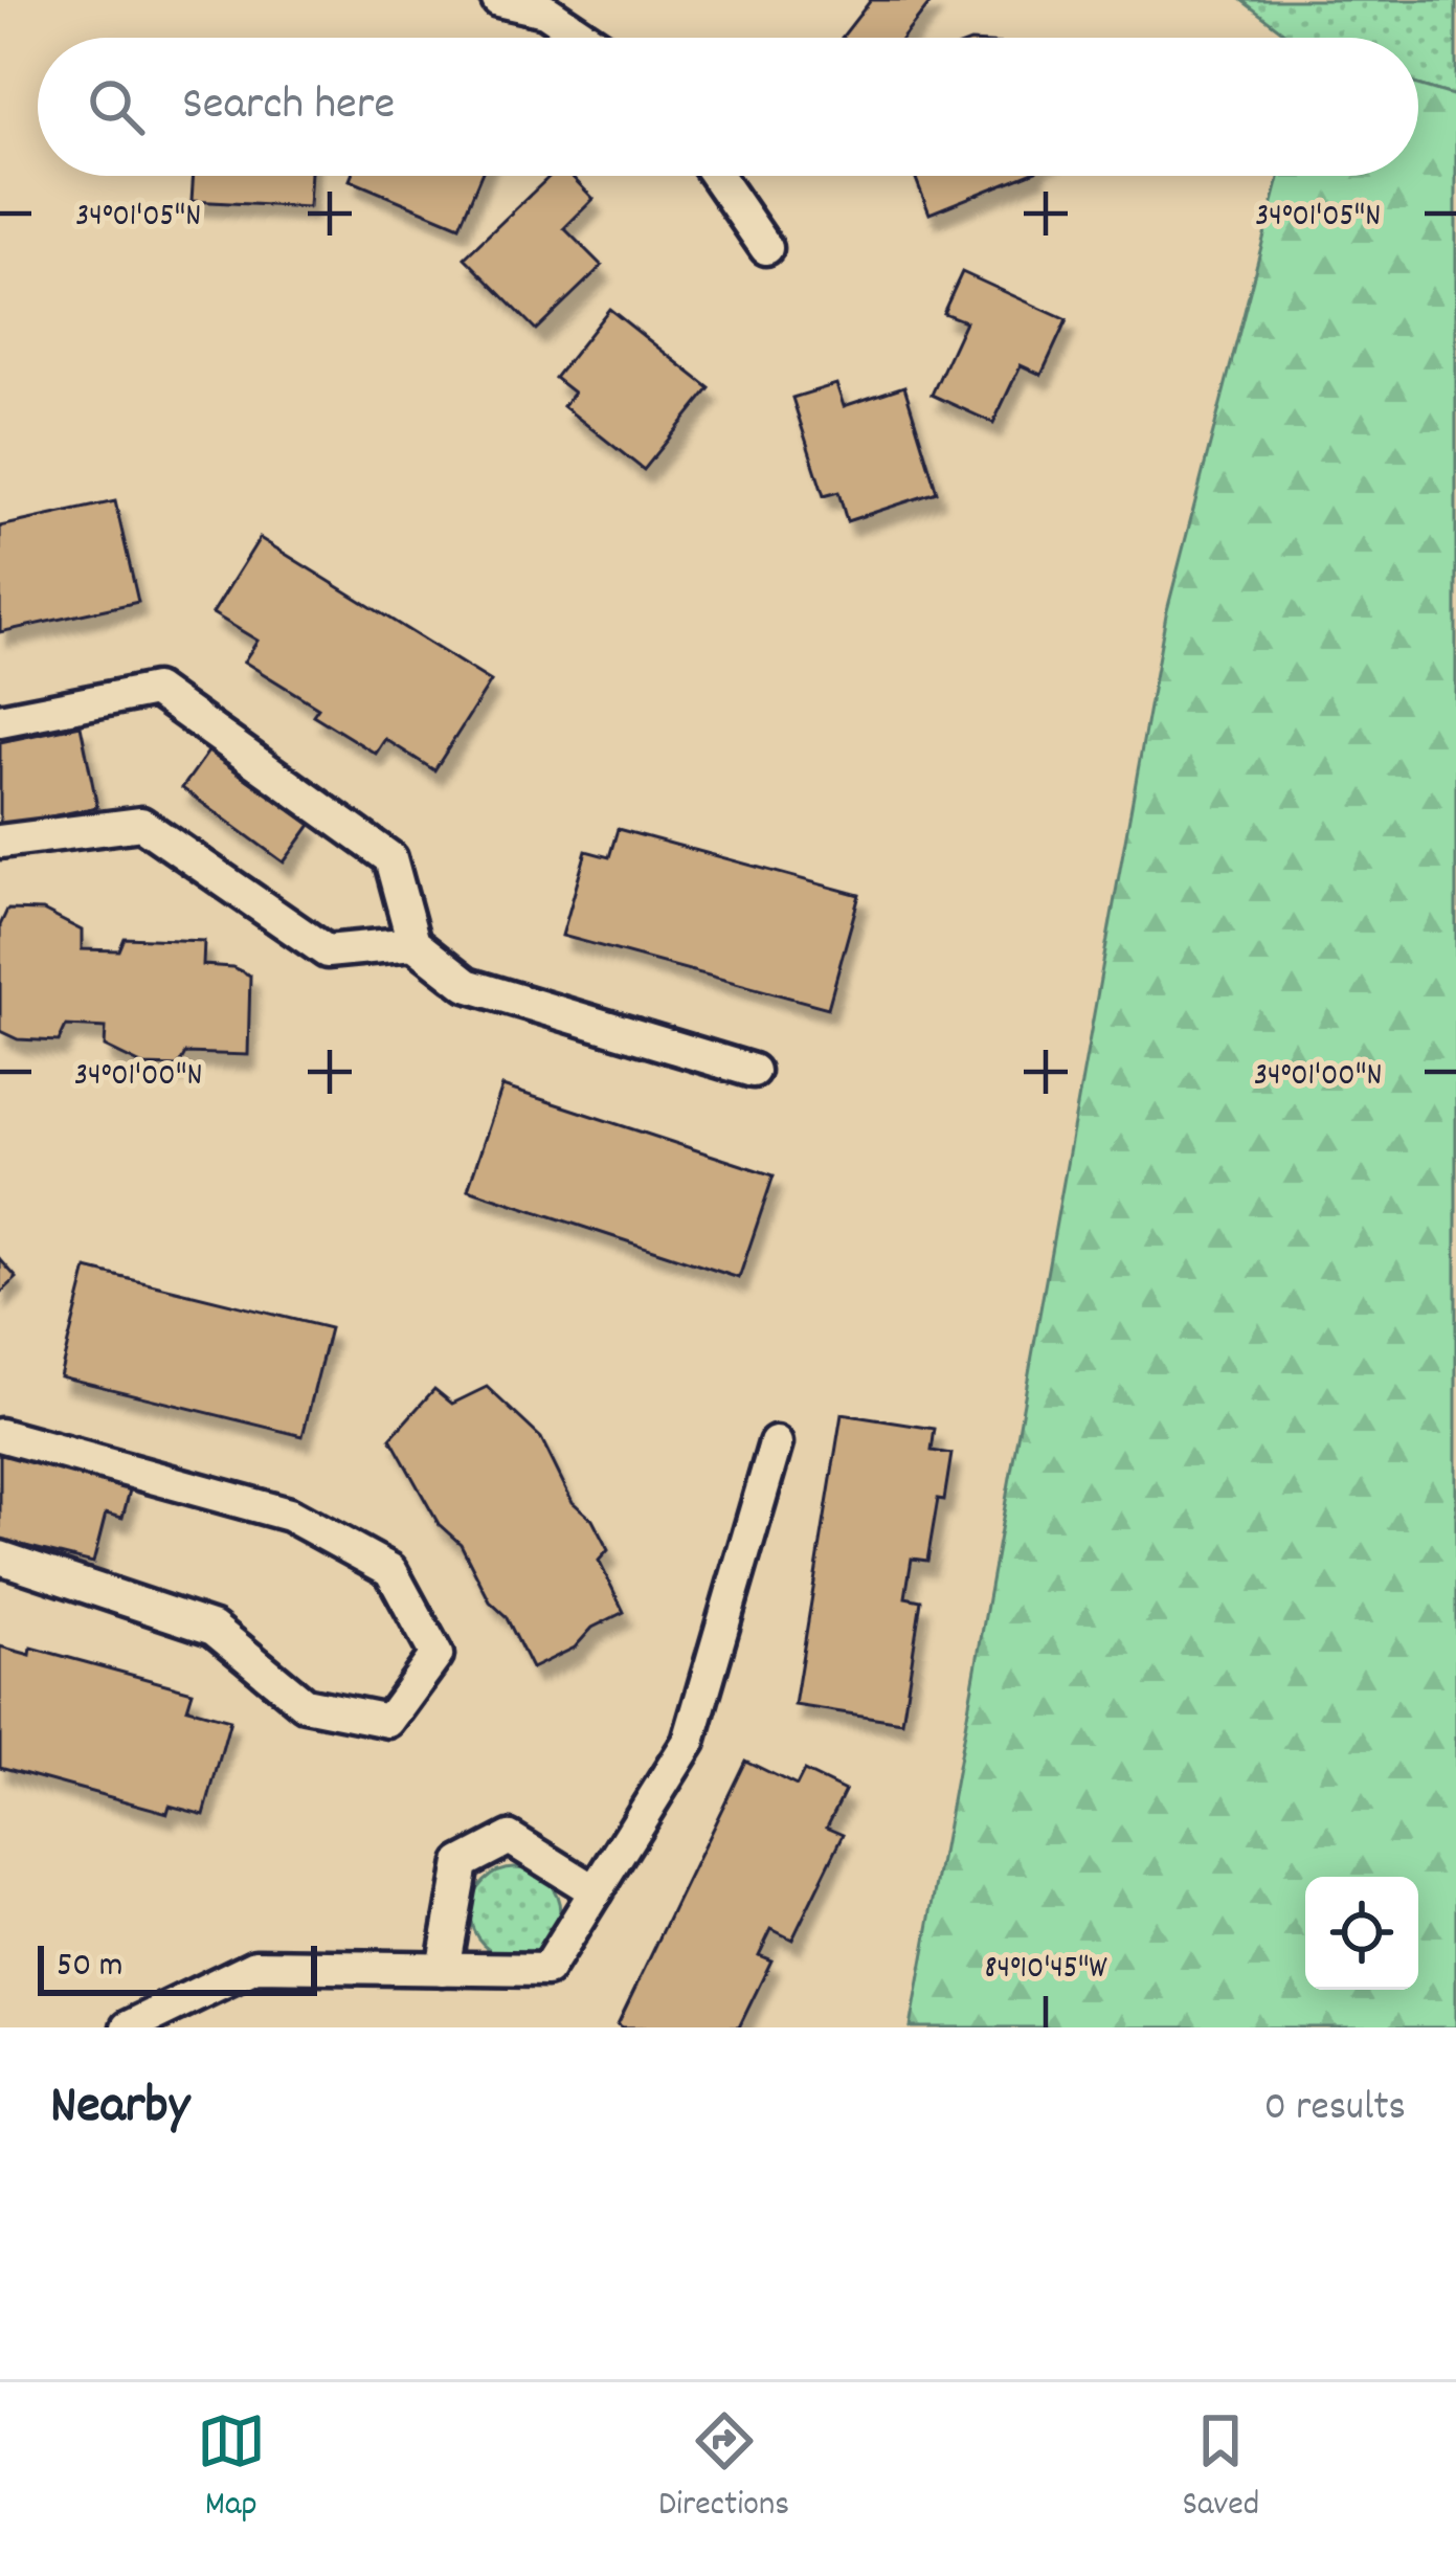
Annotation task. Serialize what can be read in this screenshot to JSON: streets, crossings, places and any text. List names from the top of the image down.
{
  "scale_bar": "50 m",
  "page": {
    "search": "Search here",
    "scale": "50 m",
    "heading": ["Nearby", "0 results"],
    "nav": ["Map", "Directions", "Saved"]
  },
  "coordinates": ["34°01'05\"N", "34°01'00\"N", "84°10'45\"W"]
}
